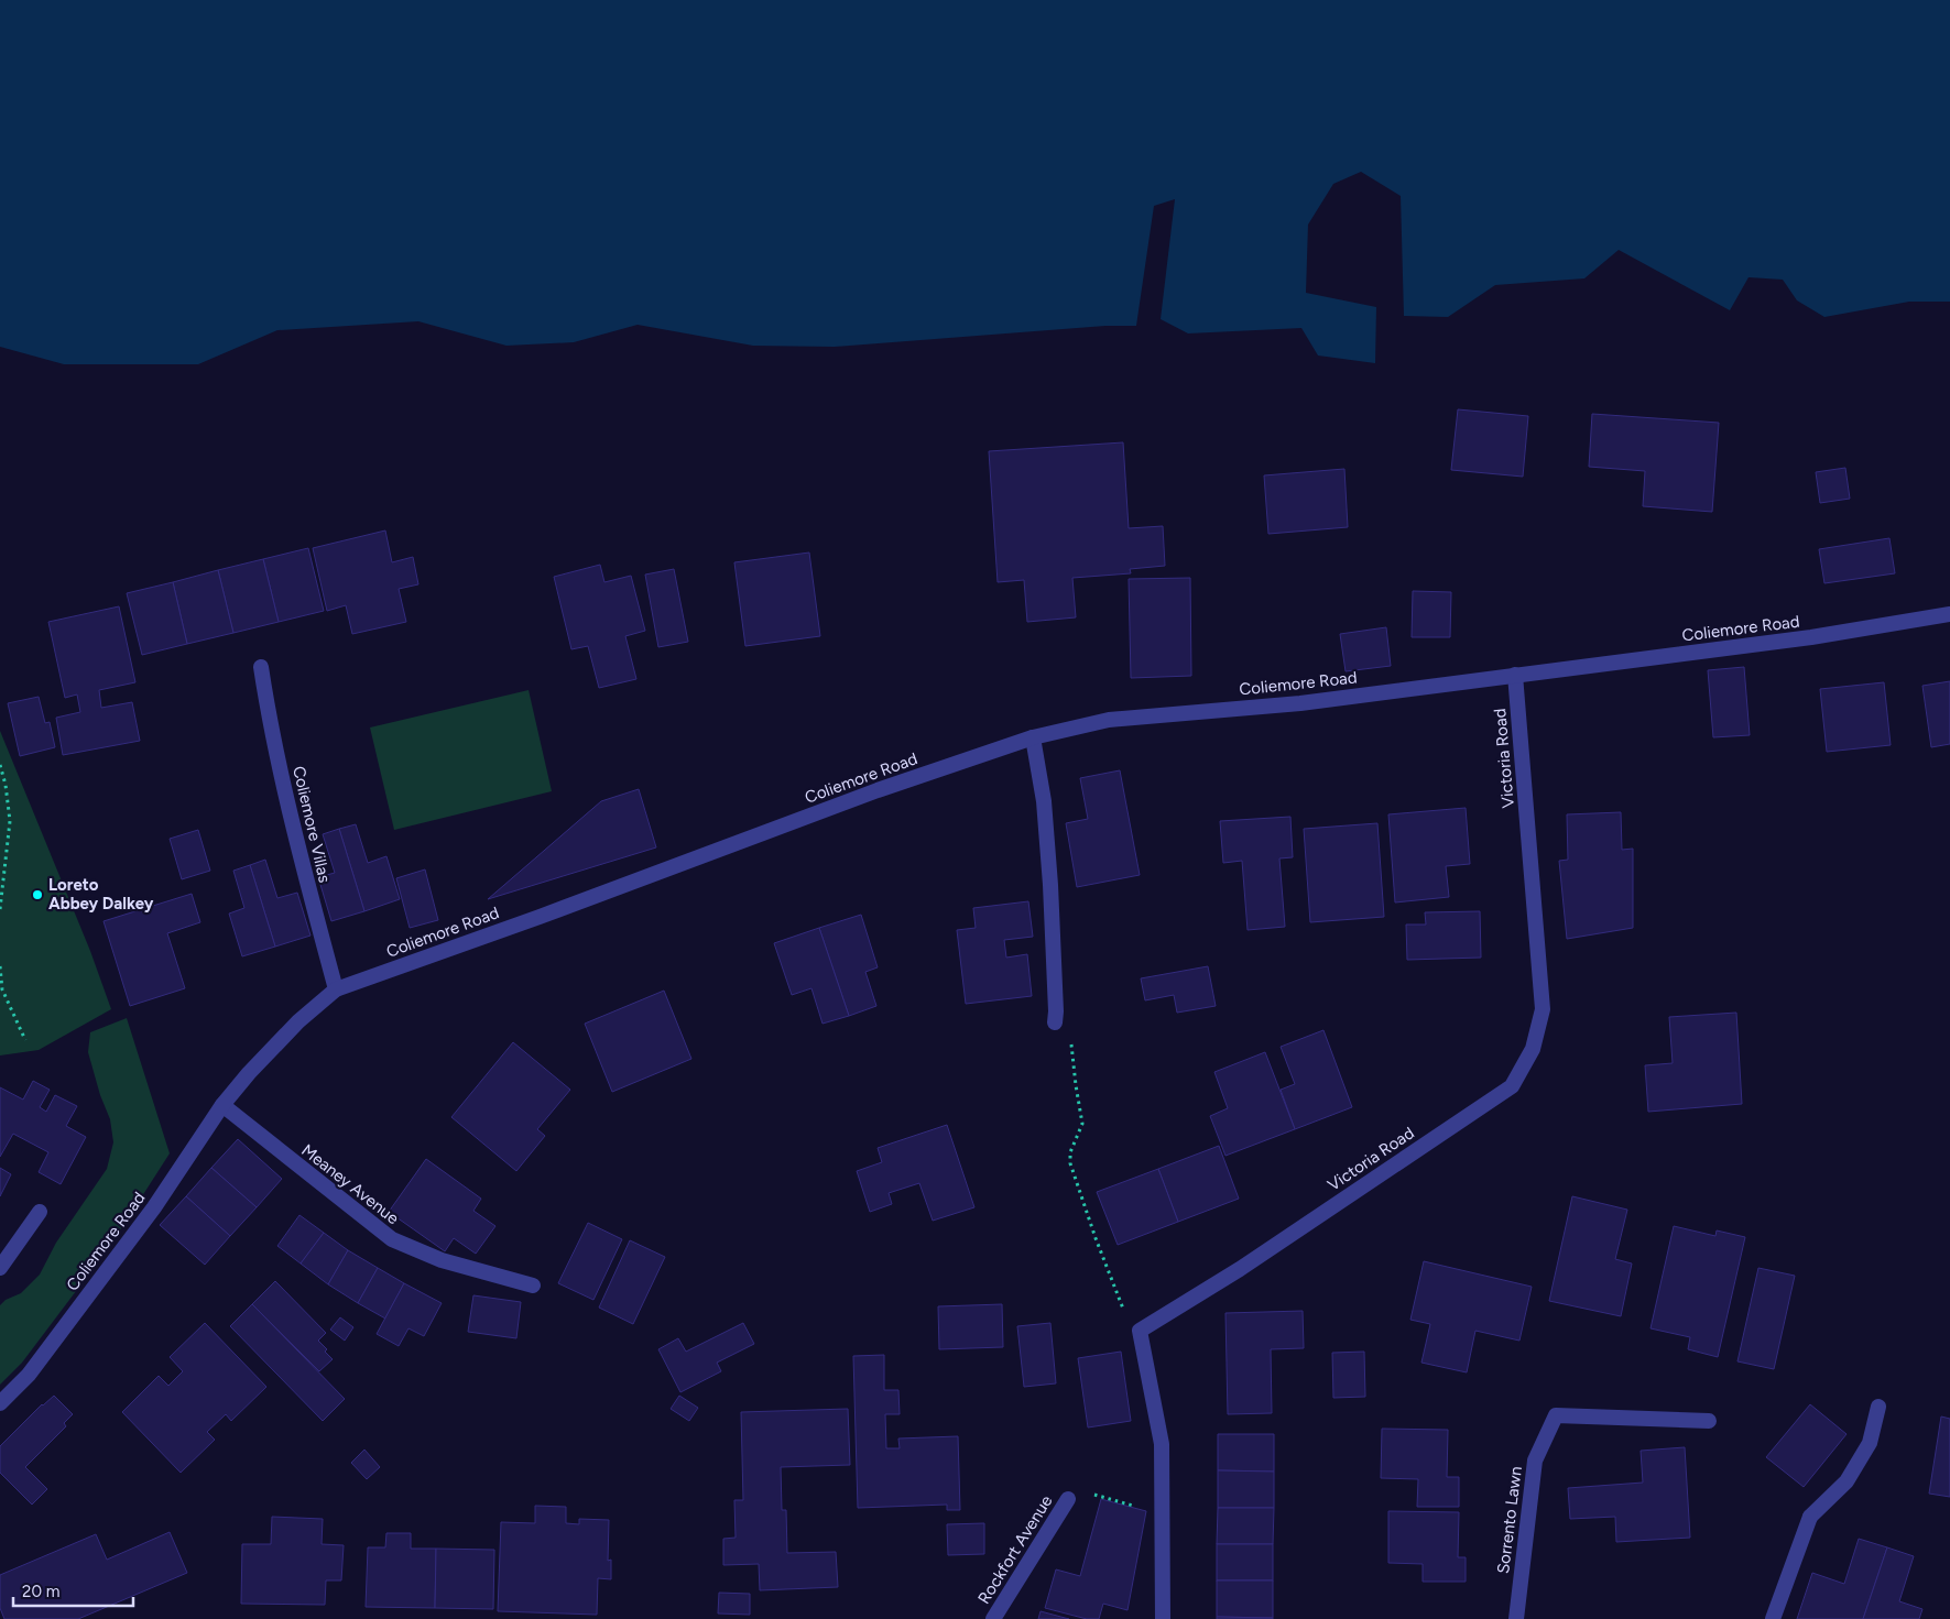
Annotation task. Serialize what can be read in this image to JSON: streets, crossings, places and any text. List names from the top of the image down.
{
  "streets": {
    "street": [
      "Coliemore Road",
      "Victoria Road",
      "Coliemore Villas",
      "Meaney Avenue",
      "Sorrento Lawn",
      "Rockfort Avenue"
    ]
  },
  "crossings": [
    ["Coliemore Road", "Victoria Road"],
    ["Coliemore Road", "Coliemore Villas"],
    ["Coliemore Road", "Meaney Avenue"]
  ],
  "places": ["Loreto Abbey Dalkey"],
  "scale_bar": "20 m"
}
